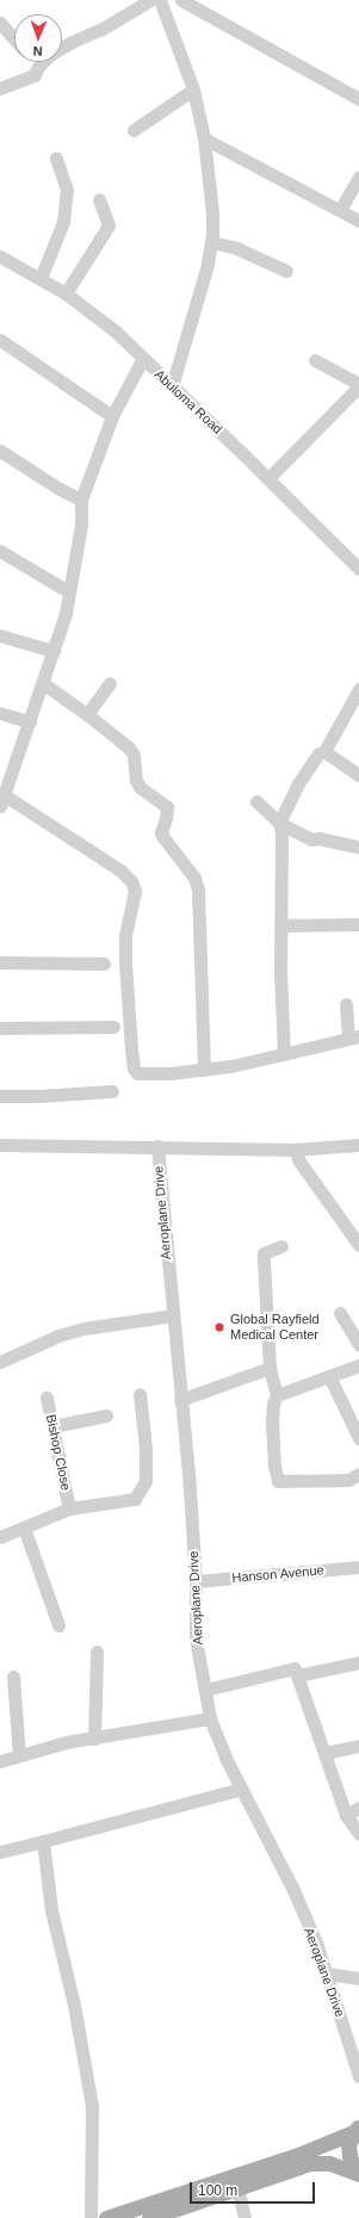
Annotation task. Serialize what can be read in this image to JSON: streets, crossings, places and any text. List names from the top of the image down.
{
  "streets": {
    "street": [
      "Abuloma Road",
      "Aeroplane Drive",
      "Bishop Close",
      "Hanson Avenue"
    ]
  },
  "crossings": [
    ["Aeroplane Drive", "Hanson Avenue"]
  ],
  "places": ["Global Rayfield Medical Center"],
  "scale_bar": "100 m",
  "north": "bottom"
}
